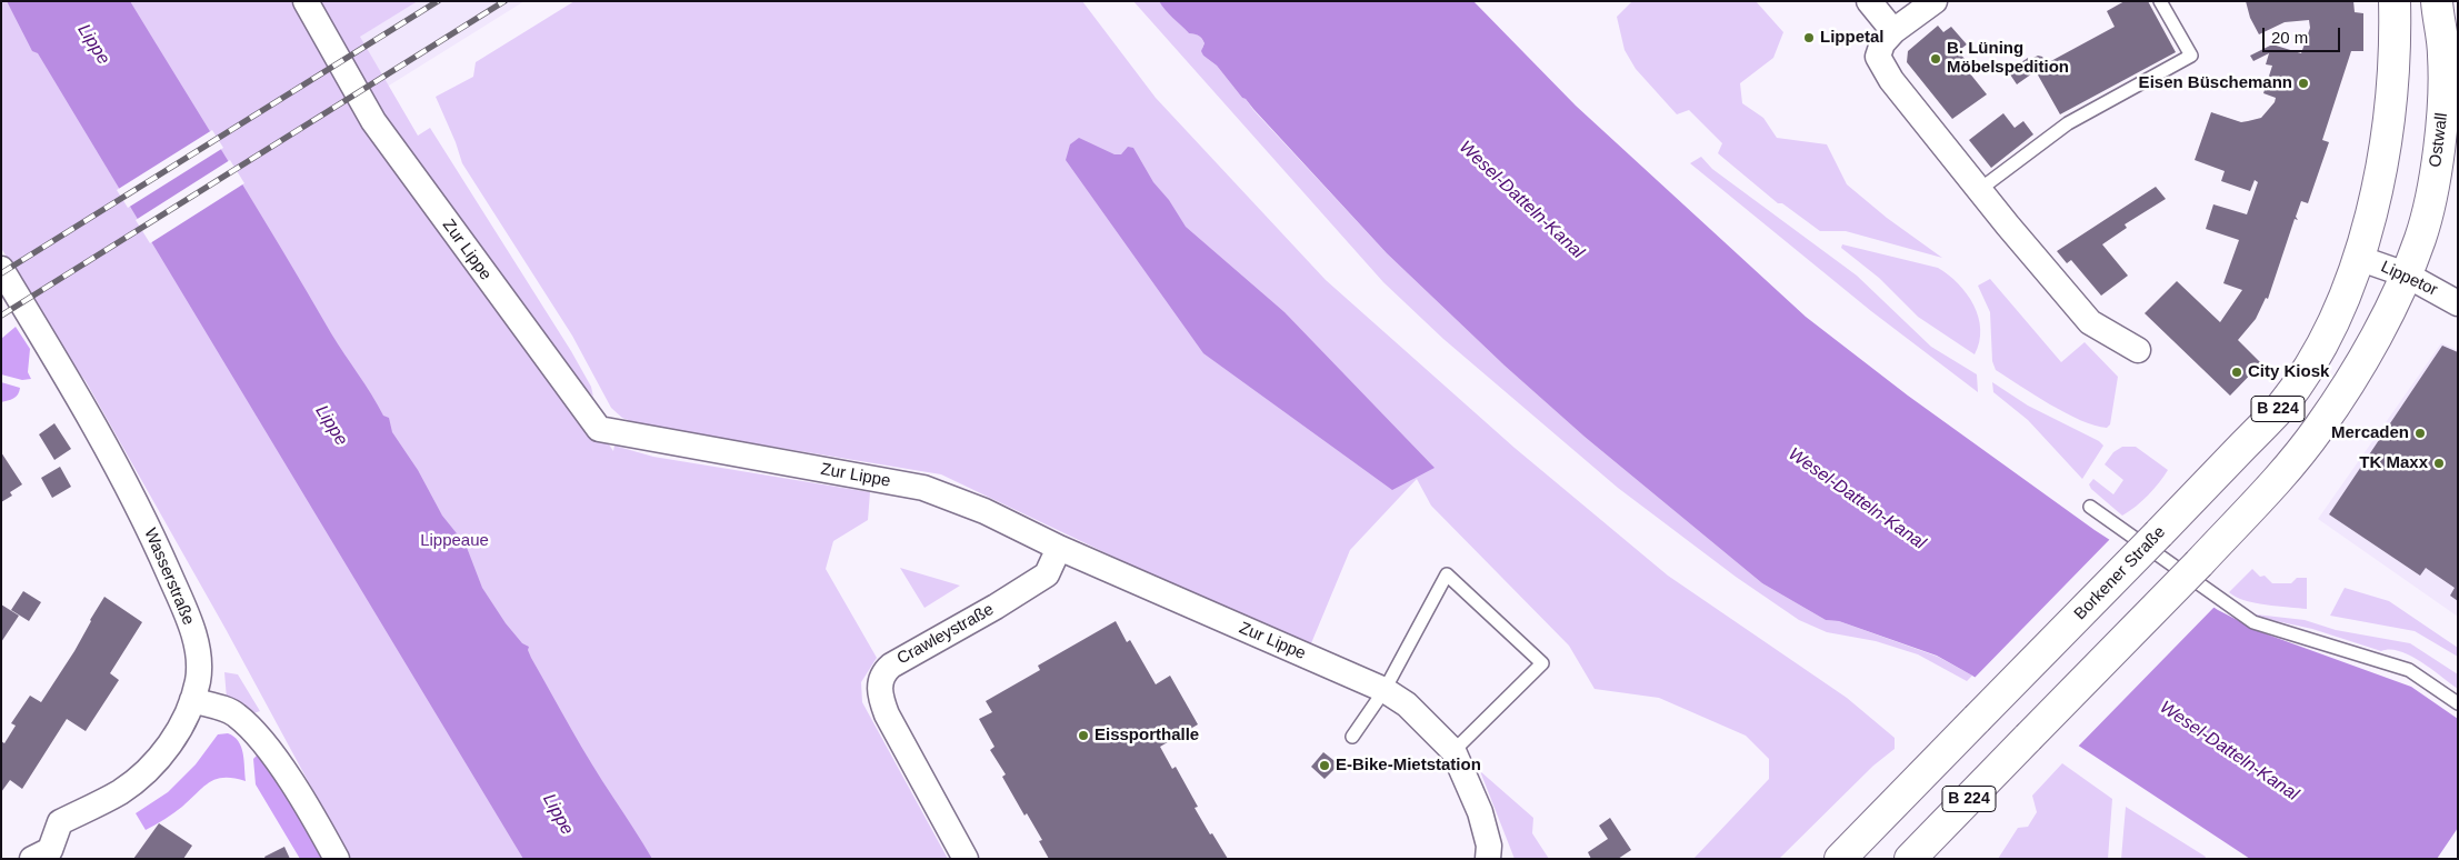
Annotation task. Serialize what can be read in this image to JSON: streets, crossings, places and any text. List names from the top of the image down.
{
  "streets": {
    "main road": ["Ostwall", "B 224", "Borkener Straße"],
    "street": [
      "Zur Lippe",
      "Lippetor",
      "Wasserstraße",
      "Crawleystraße"
    ]
  },
  "crossings": [
    ["Ostwall", "Lippetor"],
    ["Ostwall", "B 224"],
    ["Zur Lippe", "Crawleystraße"],
    ["Lippetor", "B 224"],
    ["Lippetor", "Borkener Straße"],
    ["B 224", "Borkener Straße"]
  ],
  "water": ["Lippe", "Wesel-Datteln-Kanal"],
  "parks": ["Lippeaue"],
  "places": [
    "Lippetal",
    "B. Lüning Möbelspedition",
    "Eisen Büschemann",
    "City Kiosk",
    "Mercaden",
    "TK Maxx",
    "Eissporthalle",
    "E-Bike-Mietstation"
  ],
  "scale_bar": "20 m"
}
